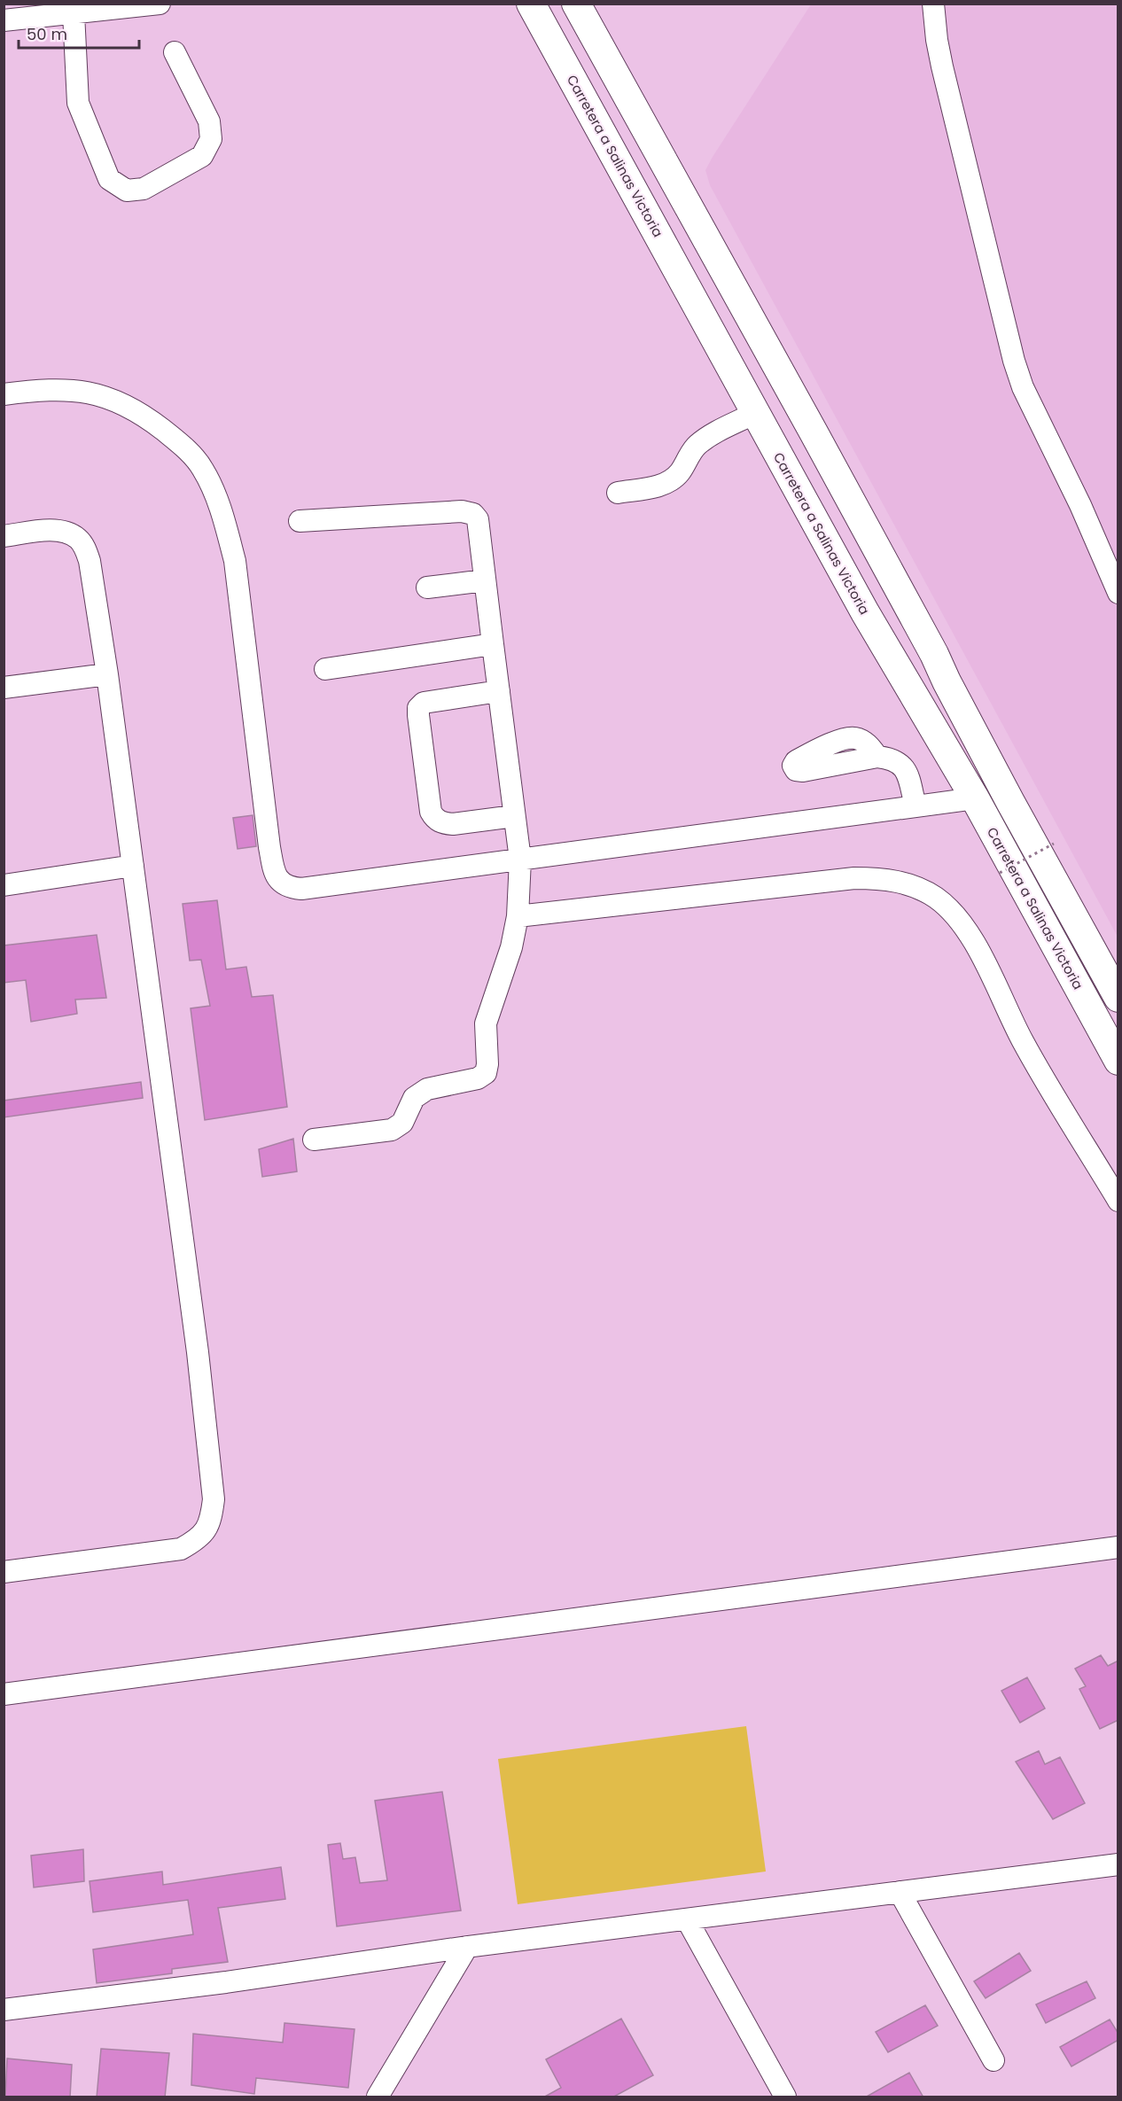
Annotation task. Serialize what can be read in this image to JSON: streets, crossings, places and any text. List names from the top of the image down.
{
  "streets": {
    "main road": ["Carretera a Salinas Victoria"]
  },
  "scale_bar": "50 m"
}
